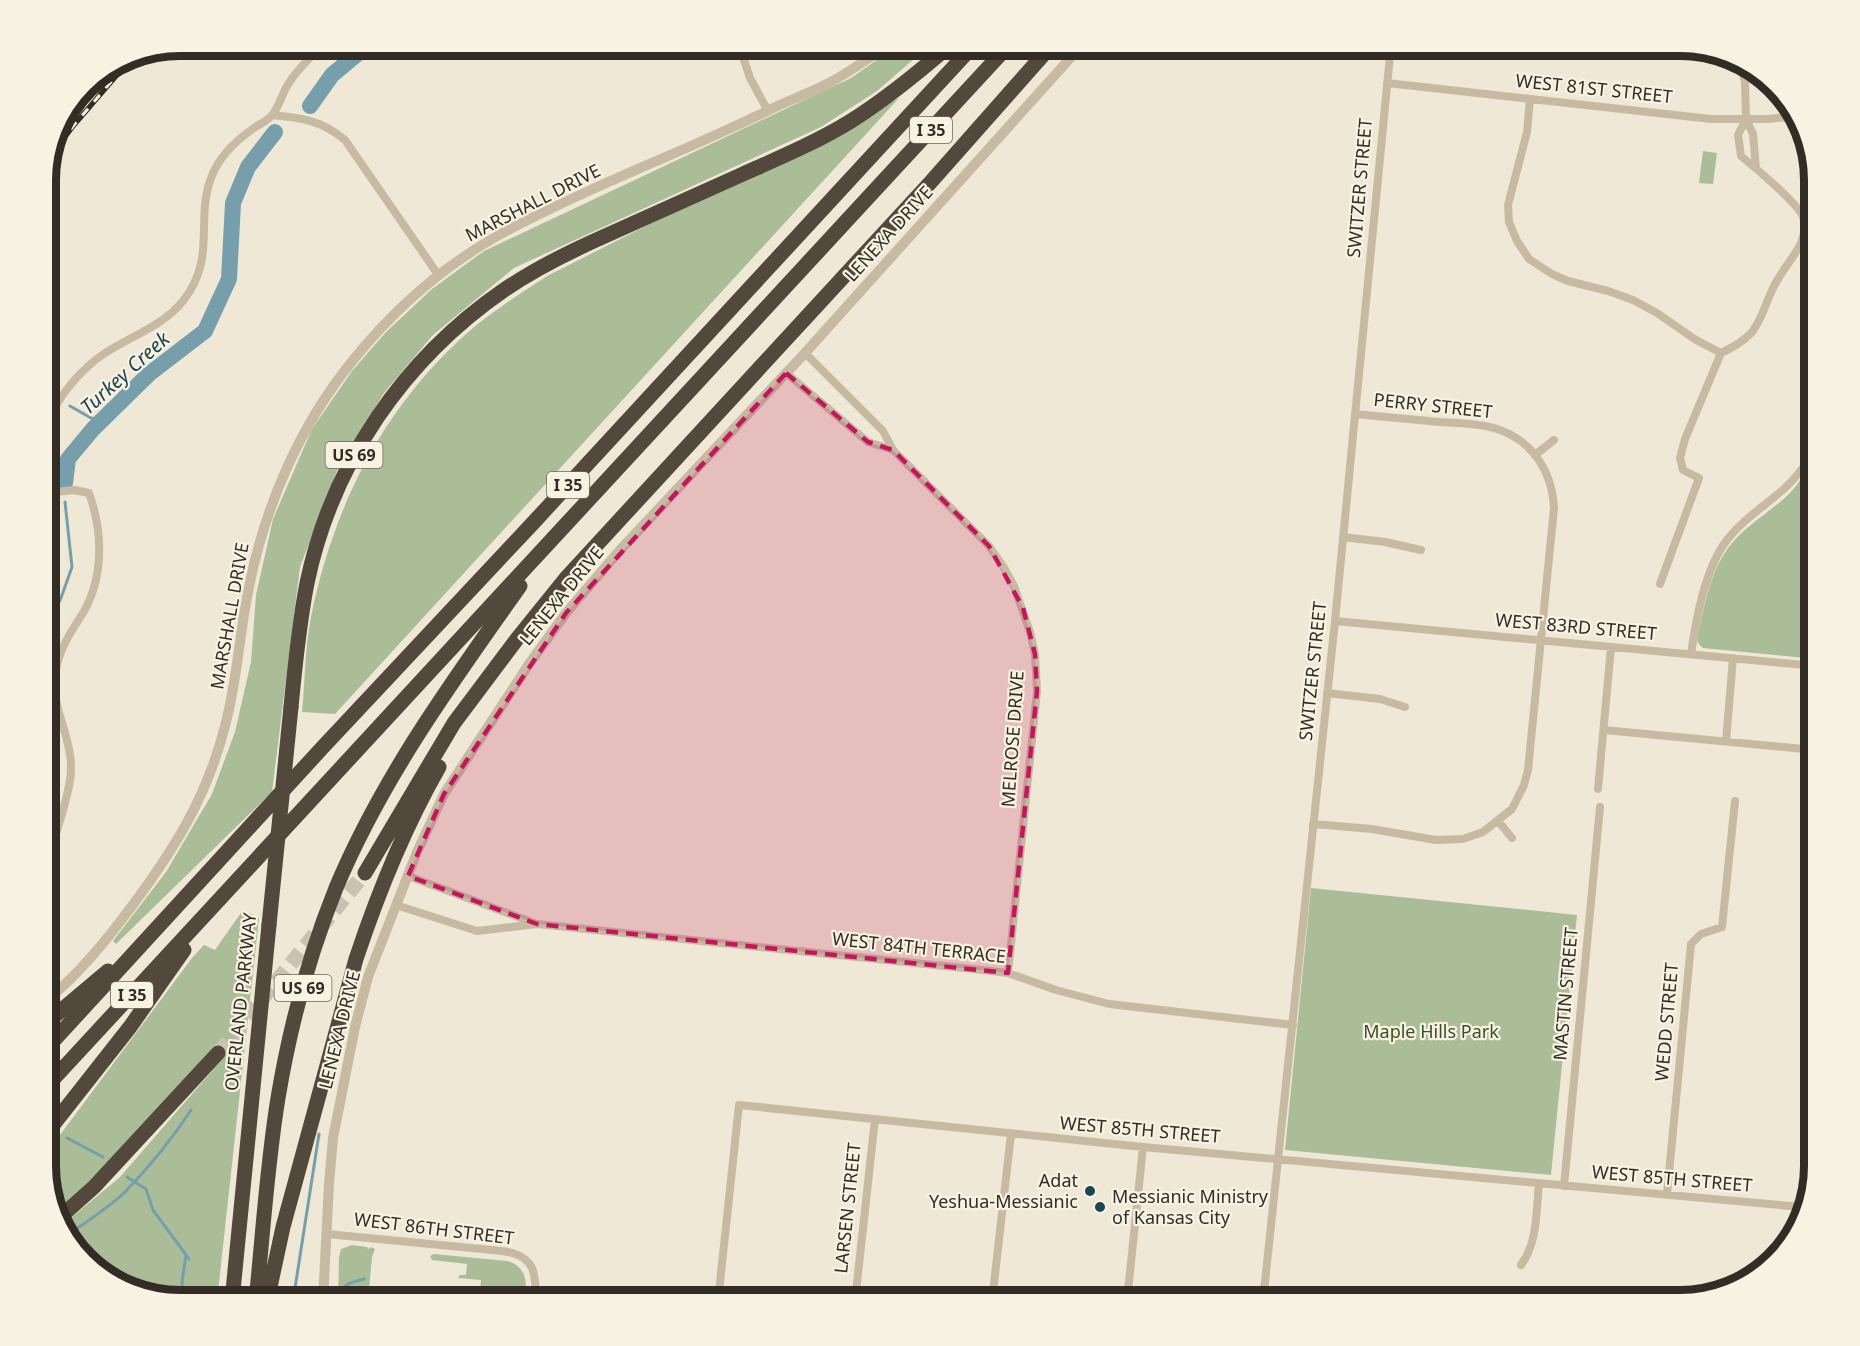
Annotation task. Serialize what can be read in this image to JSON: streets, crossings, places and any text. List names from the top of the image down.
{
  "streets": {
    "highway": ["I 35", "US 69", "OVERLAND PARKWAY"],
    "street": [
      "WEST 81ST STREET",
      "SWITZER STREET",
      "MARSHALL DRIVE",
      "LENEXA DRIVE",
      "PERRY STREET",
      "WEST 83RD STREET",
      "MELROSE DRIVE",
      "WEST 84TH TERRACE",
      "MASTIN STREET",
      "WEDD STREET",
      "WEST 85TH STREET",
      "LARSEN STREET",
      "WEST 86TH STREET"
    ]
  },
  "crossings": [
    ["WEST 81ST STREET", "SWITZER STREET"],
    ["I 35", "US 69"],
    ["SWITZER STREET", "PERRY STREET"],
    ["SWITZER STREET", "WEST 83RD STREET"],
    ["SWITZER STREET", "WEST 84TH TERRACE"],
    ["SWITZER STREET", "WEST 85TH STREET"],
    ["LENEXA DRIVE", "MELROSE DRIVE"],
    ["LENEXA DRIVE", "WEST 84TH TERRACE"],
    ["LENEXA DRIVE", "WEST 86TH STREET"],
    ["PERRY STREET", "WEST 83RD STREET"],
    ["MELROSE DRIVE", "WEST 84TH TERRACE"],
    ["MASTIN STREET", "WEST 85TH STREET"],
    ["WEDD STREET", "WEST 85TH STREET"],
    ["WEST 85TH STREET", "LARSEN STREET"]
  ],
  "water": ["Turkey Creek"],
  "parks": ["Maple Hills Park"],
  "places": ["Adat Yeshua-Messianic", "Messianic Ministry of Kansas City"]
}
